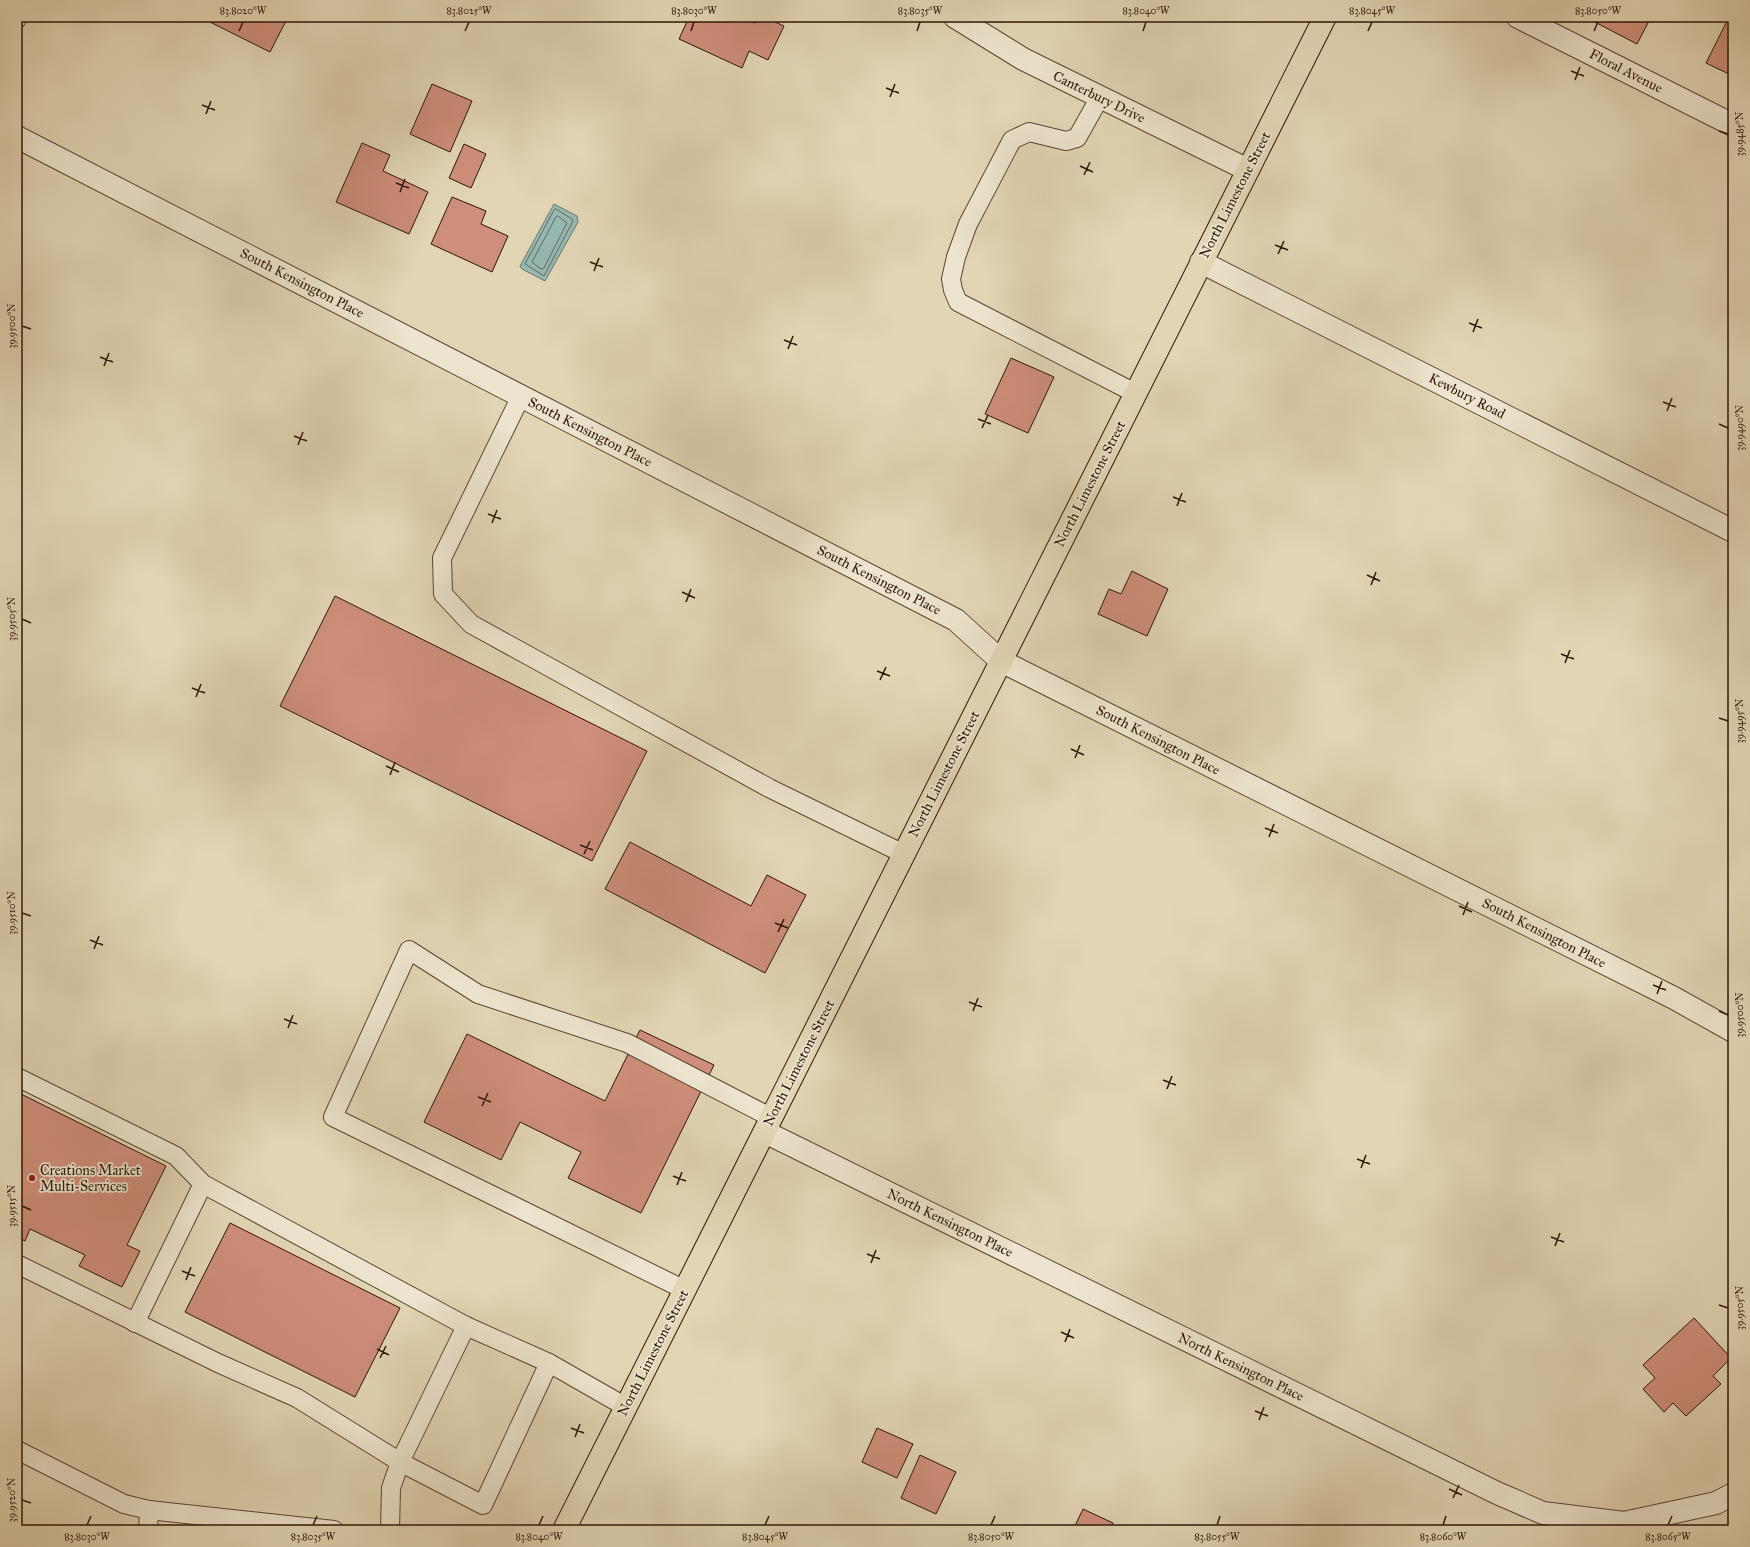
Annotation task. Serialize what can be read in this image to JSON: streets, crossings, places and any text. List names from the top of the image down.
{
  "streets": {
    "main road": ["North Limestone Street"],
    "street": [
      "Floral Avenue",
      "Canterbury Drive",
      "South Kensington Place",
      "Kewbury Road",
      "North Kensington Place"
    ]
  },
  "crossings": [
    ["Canterbury Drive", "North Limestone Street"],
    ["North Limestone Street", "South Kensington Place"],
    ["North Limestone Street", "Kewbury Road"],
    ["North Limestone Street", "North Kensington Place"]
  ],
  "places": ["Creations Market Multi-Services"],
  "coordinates": [
    "83.8020°W",
    "83.8025°W",
    "83.8030°W",
    "83.8035°W",
    "83.8040°W",
    "83.8045°W",
    "83.8050°W",
    "39.9485°N",
    "39.9500°N",
    "39.9490°N",
    "39.9505°N",
    "39.9495°N",
    "39.9510°N",
    "39.9515°N",
    "39.9520°N",
    "83.8055°W",
    "83.8060°W",
    "83.8065°W"
  ]
}
